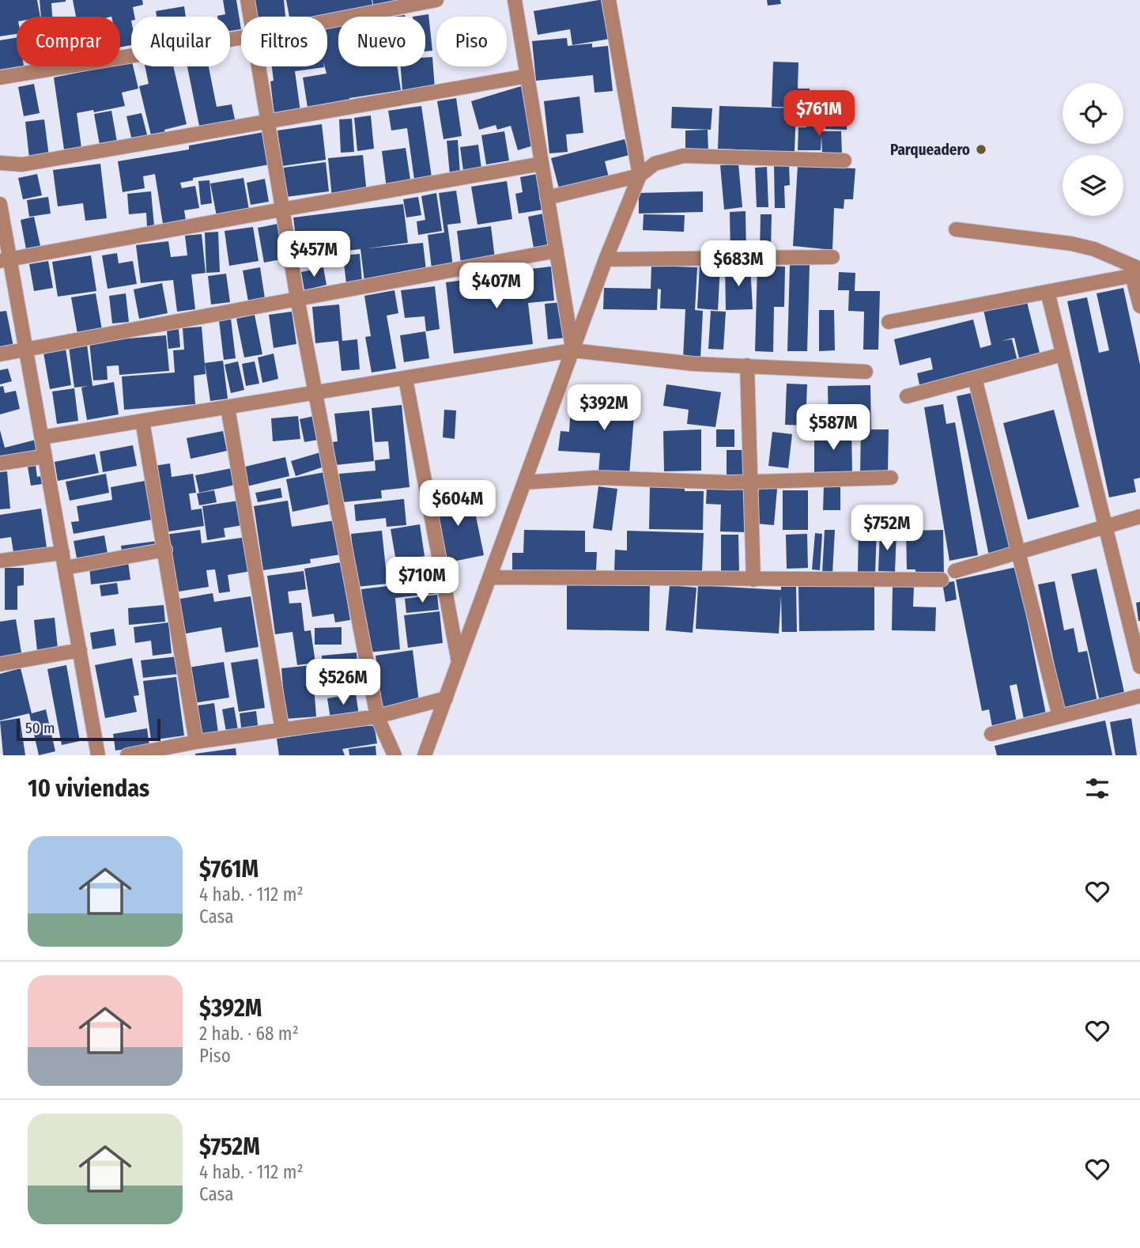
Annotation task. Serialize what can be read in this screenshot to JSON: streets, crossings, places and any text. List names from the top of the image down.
{
  "places": ["Parqueadero"],
  "scale_bar": "50 m",
  "page": {
    "chip": [
      "Comprar",
      "Alquilar",
      "Filtros",
      "Nuevo",
      "Piso"
    ],
    "price": [
      "$761M",
      "$457M",
      "$683M",
      "$407M",
      "$392M",
      "$587M",
      "$604M",
      "$752M",
      "$710M",
      "$526M"
    ],
    "scale": "50 m",
    "heading": "10 viviendas",
    "list": [
      {
        "name": "$761M",
        "note": "4 hab. · 112 m² · Casa"
      },
      {
        "name": "$392M",
        "note": "2 hab. · 68 m² · Piso"
      },
      {
        "name": "$752M",
        "note": "4 hab. · 112 m² · Casa"
      }
    ]
  }
}
